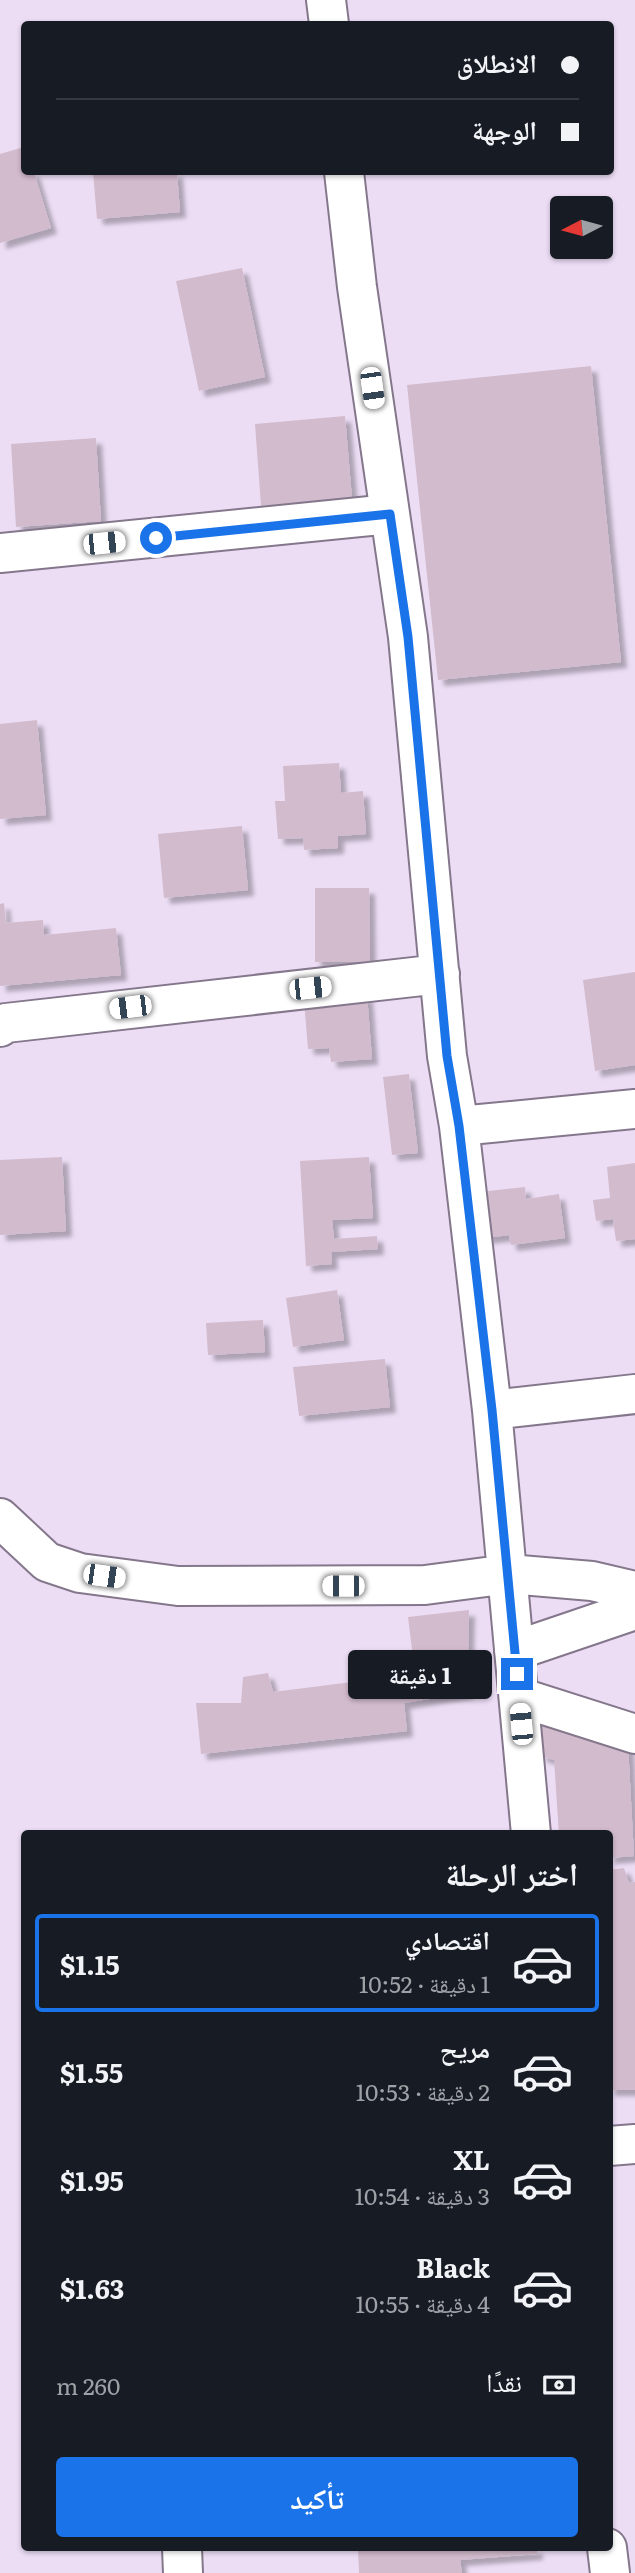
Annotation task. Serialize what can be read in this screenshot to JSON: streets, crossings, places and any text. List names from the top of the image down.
{
  "north": "left",
  "page": {
    "banner": ["الانطلاق", "الوجهة"],
    "bubble": "1 دقيقة",
    "heading": "اختر الرحلة",
    "list": [
      {
        "name": "اقتصادي",
        "note": "1 دقيقة · 10:52",
        "value": "$1.15"
      },
      {
        "name": "مريح",
        "note": "2 دقيقة · 10:53",
        "value": "$1.55"
      },
      {
        "name": "XL",
        "note": "3 دقيقة · 10:54",
        "value": "$1.95"
      },
      {
        "name": "Black",
        "note": "4 دقيقة · 10:55",
        "value": "$1.63"
      }
    ],
    "pay": ["نقدًا", "260 m"],
    "buttons": "تأكيد"
  }
}
